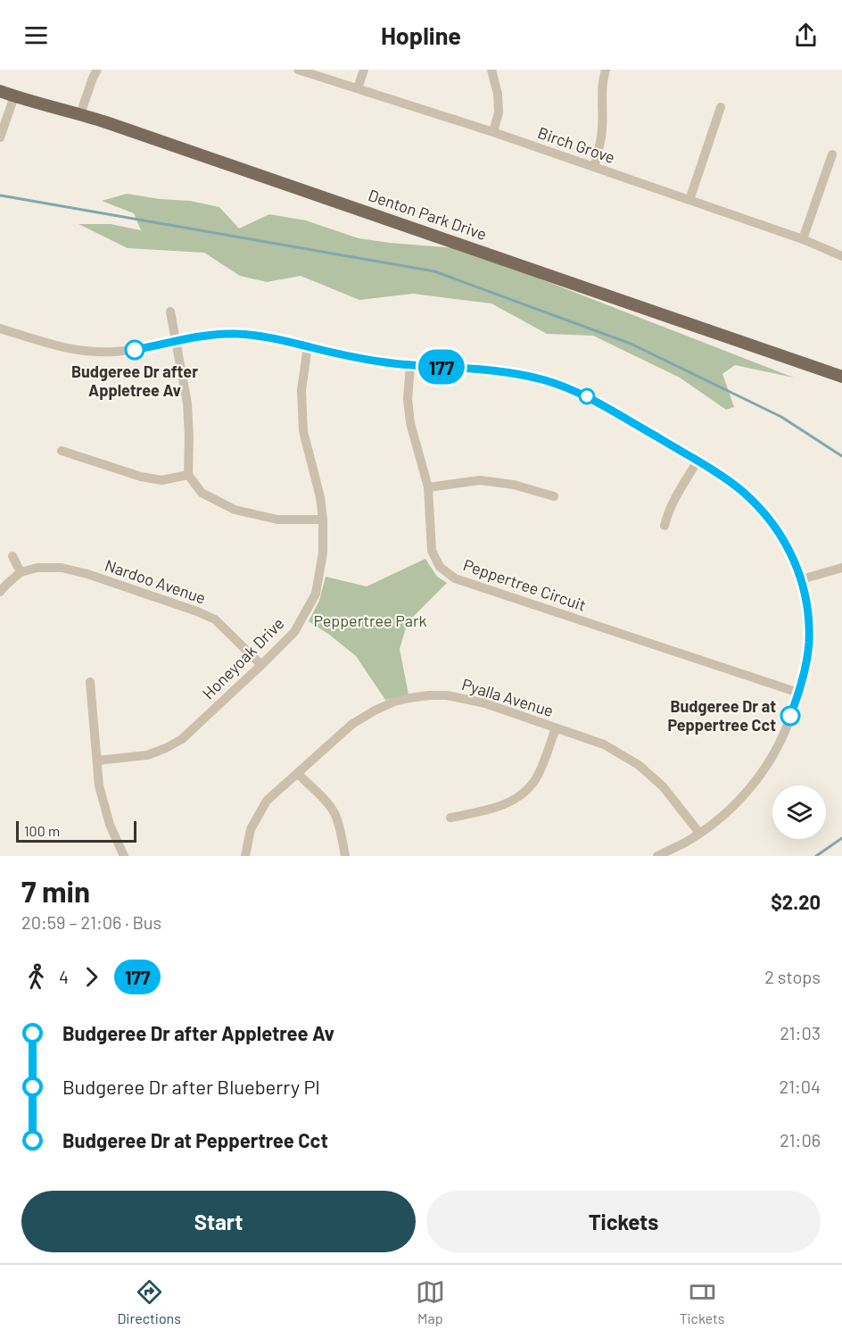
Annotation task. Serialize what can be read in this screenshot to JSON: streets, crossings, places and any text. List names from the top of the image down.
{
  "streets": {
    "main road": ["Denton Park Drive"],
    "street": [
      "Birch Grove",
      "Nardoo Avenue",
      "Peppertree Circuit",
      "Honeyoak Drive",
      "Pyalla Avenue"
    ]
  },
  "crossings": [
    ["Nardoo Avenue", "Honeyoak Drive"]
  ],
  "parks": ["Peppertree Park"],
  "places": ["Budgeree Dr after Appletree Av", "Budgeree Dr at Peppertree Cct"],
  "lines": ["bus line 177"],
  "scale_bar": "100 m",
  "page": {
    "header": "Hopline",
    "on_map": "177",
    "scale": "100 m",
    "heading": ["7 min", "20:59 – 21:06 · Bus", "$2.20"],
    "legs": ["4", "177", "2 stops"],
    "list": [
      {
        "name": "Budgeree Dr after Appletree Av",
        "value": "21:03"
      },
      {
        "name": "Budgeree Dr after Blueberry Pl",
        "value": "21:04"
      },
      {
        "name": "Budgeree Dr at Peppertree Cct",
        "value": "21:06"
      }
    ],
    "buttons": ["Start", "Tickets"],
    "tabs": ["Directions", "Map", "Tickets"]
  }
}
